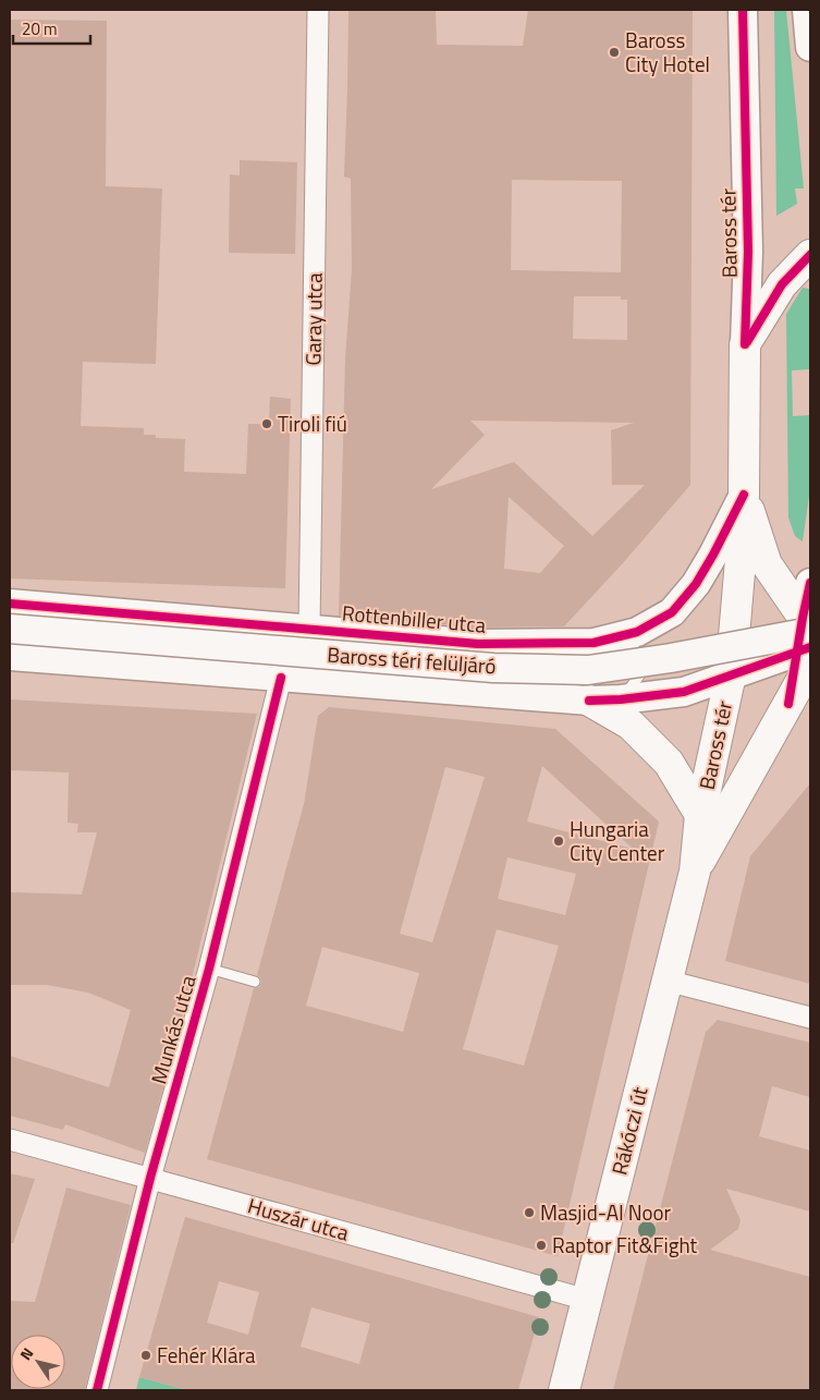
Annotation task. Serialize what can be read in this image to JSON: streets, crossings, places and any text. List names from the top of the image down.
{
  "streets": {
    "main road": ["Baross tér", "Rákóczi út"],
    "street": [
      "Garay utca",
      "Rottenbiller utca",
      "Baross téri felüljáró",
      "Munkás utca",
      "Huszár utca"
    ]
  },
  "crossings": [
    ["Baross tér", "Rottenbiller utca"],
    ["Baross tér", "Baross téri felüljáró"],
    ["Baross tér", "Rákóczi út"],
    ["Garay utca", "Rottenbiller utca"],
    ["Baross téri felüljáró", "Rákóczi út"],
    ["Munkás utca", "Huszár utca"],
    ["Rákóczi út", "Huszár utca"]
  ],
  "places": [
    "Baross City Hotel",
    "Tiroli fiú",
    "Hungaria City Center",
    "Masjid-Al Noor",
    "Raptor Fit&Fight",
    "Fehér Klára"
  ],
  "scale_bar": "20 m",
  "north": "top left"
}
